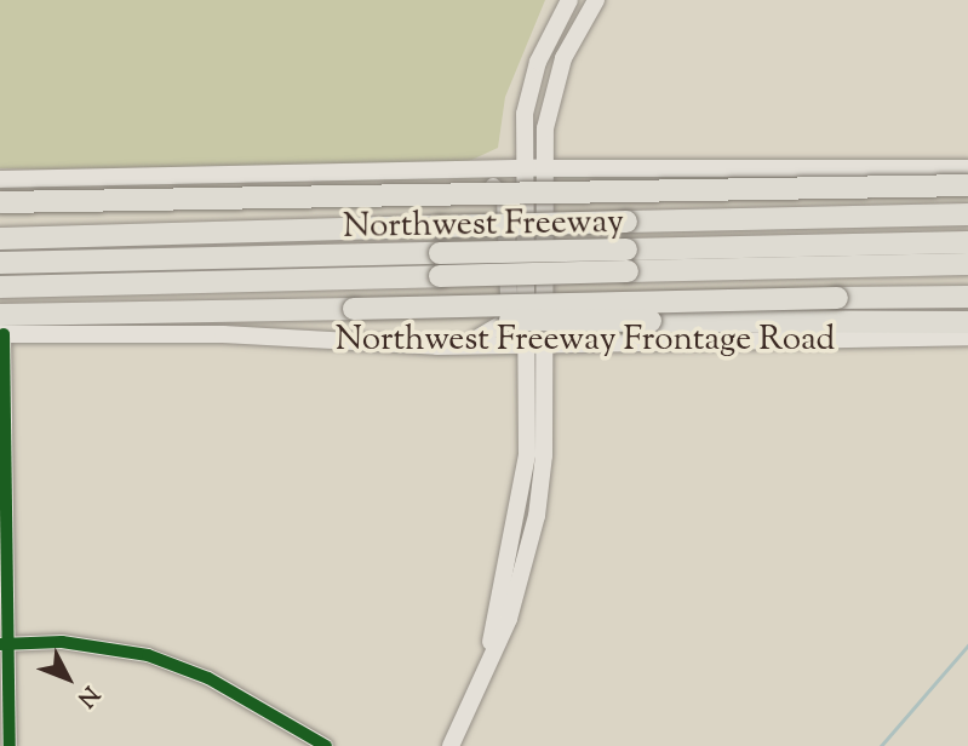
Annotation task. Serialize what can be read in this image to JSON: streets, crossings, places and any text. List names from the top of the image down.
{
  "streets": {
    "highway": ["Northwest Freeway"],
    "main road": ["Northwest Freeway Frontage Road"]
  },
  "north": "bottom right"
}
